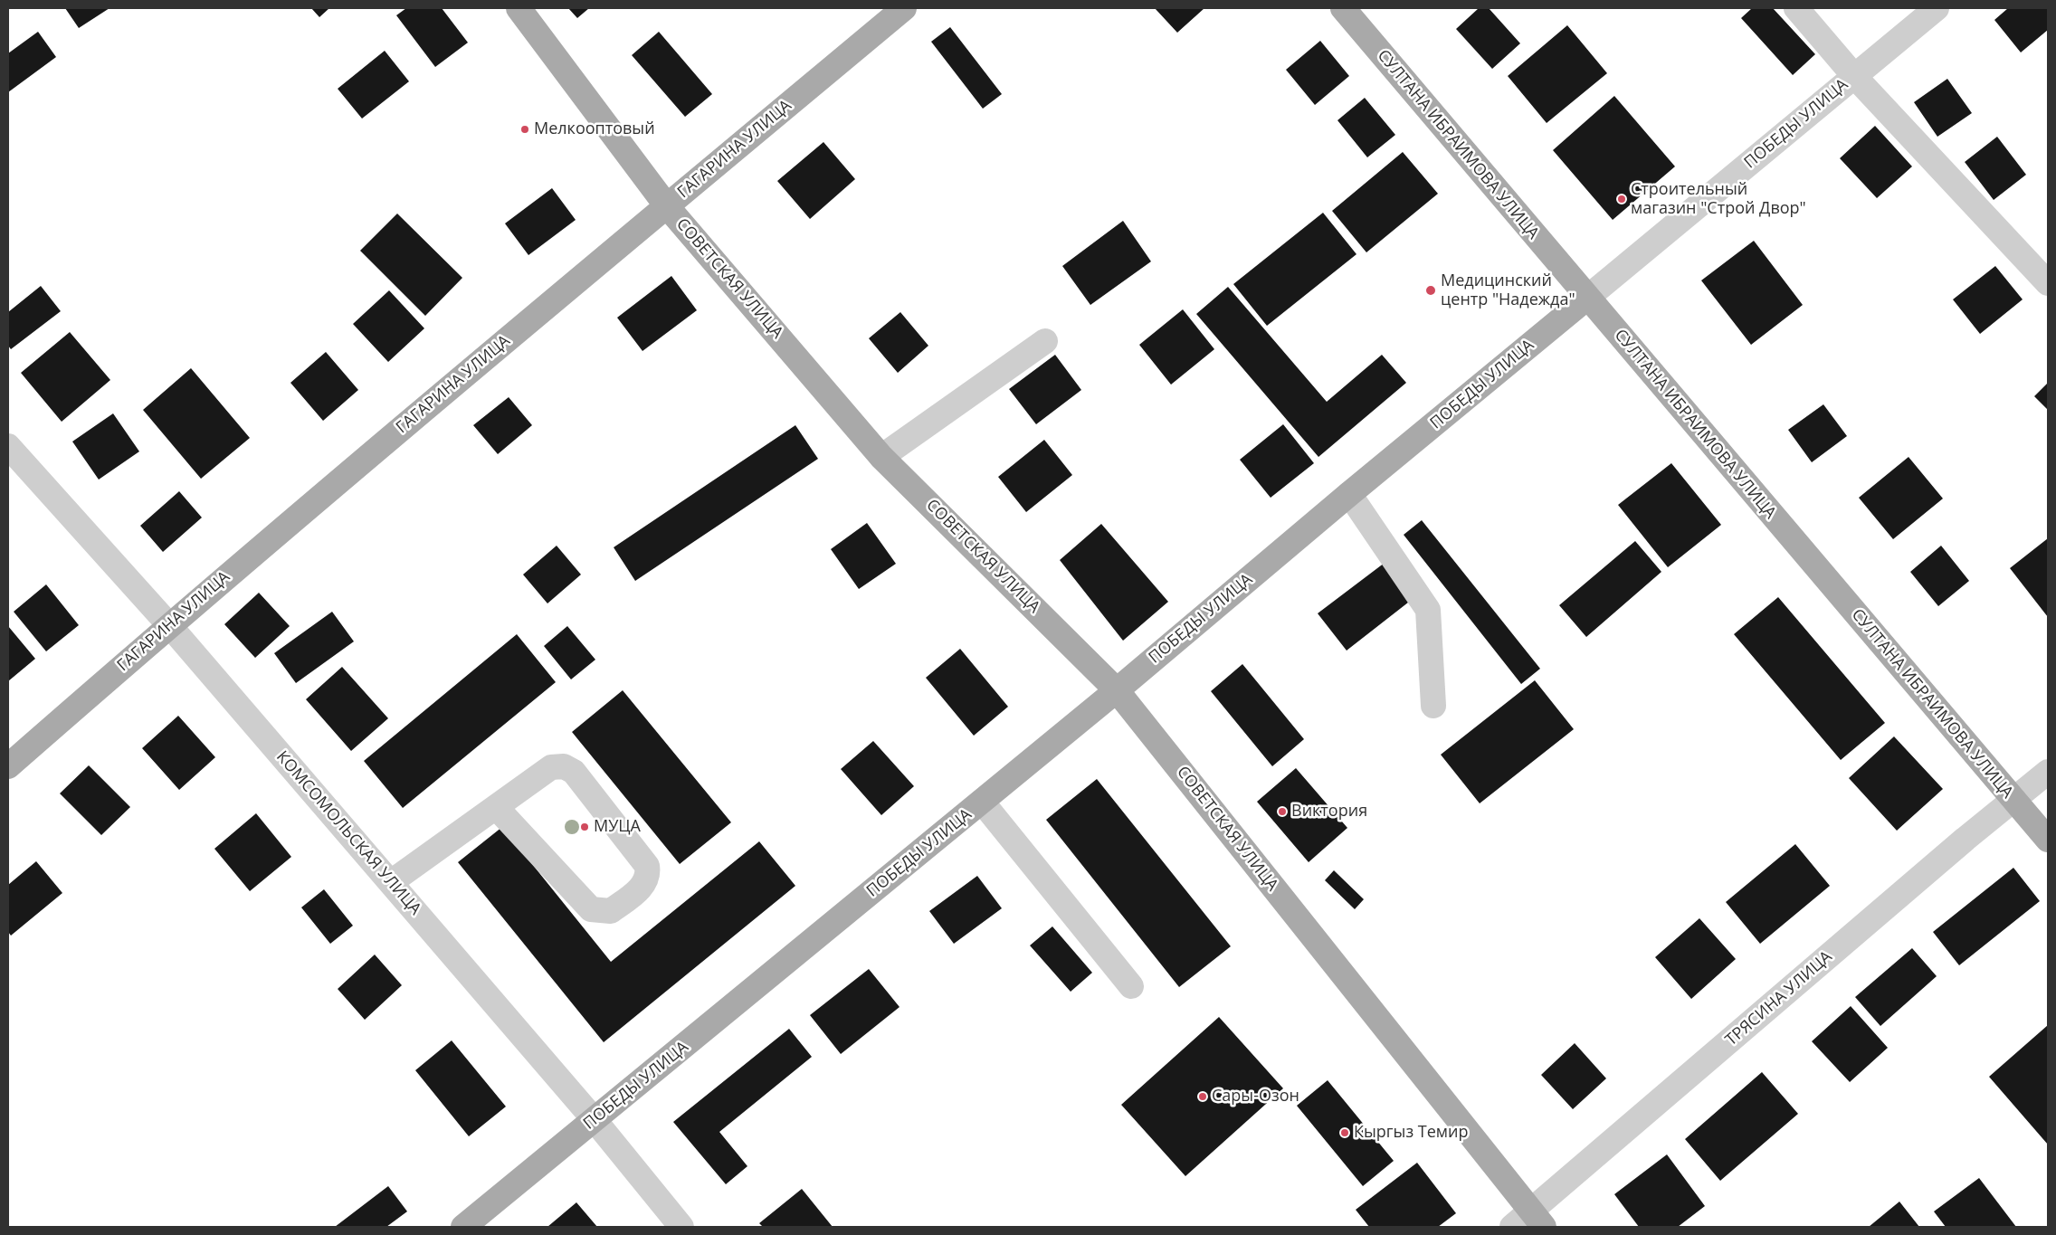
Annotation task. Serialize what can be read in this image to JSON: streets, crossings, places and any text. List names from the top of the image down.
{
  "streets": {
    "main road": [
      "ПОБЕДЫ УЛИЦА",
      "СУЛТАНА ИБРАИМОВА УЛИЦА",
      "ГАГАРИНА УЛИЦА",
      "СОВЕТСКАЯ УЛИЦА"
    ],
    "street": ["КОМСОМОЛЬСКАЯ УЛИЦА", "ТРЯСИНА УЛИЦА"]
  },
  "crossings": [
    ["ПОБЕДЫ УЛИЦА", "СУЛТАНА ИБРАИМОВА УЛИЦА"],
    ["ПОБЕДЫ УЛИЦА", "СОВЕТСКАЯ УЛИЦА"],
    ["ПОБЕДЫ УЛИЦА", "КОМСОМОЛЬСКАЯ УЛИЦА"],
    ["СУЛТАНА ИБРАИМОВА УЛИЦА", "ТРЯСИНА УЛИЦА"],
    ["ГАГАРИНА УЛИЦА", "СОВЕТСКАЯ УЛИЦА"],
    ["ГАГАРИНА УЛИЦА", "КОМСОМОЛЬСКАЯ УЛИЦА"],
    ["СОВЕТСКАЯ УЛИЦА", "ТРЯСИНА УЛИЦА"]
  ],
  "places": [
    "Мелкооптовый",
    "Строительный магазин \"Строй Двор\"",
    "Медицинский центр \"Надежда\"",
    "Виктория",
    "МУЦА",
    "Сары-Озон",
    "Кыргыз Темир"
  ]
}
